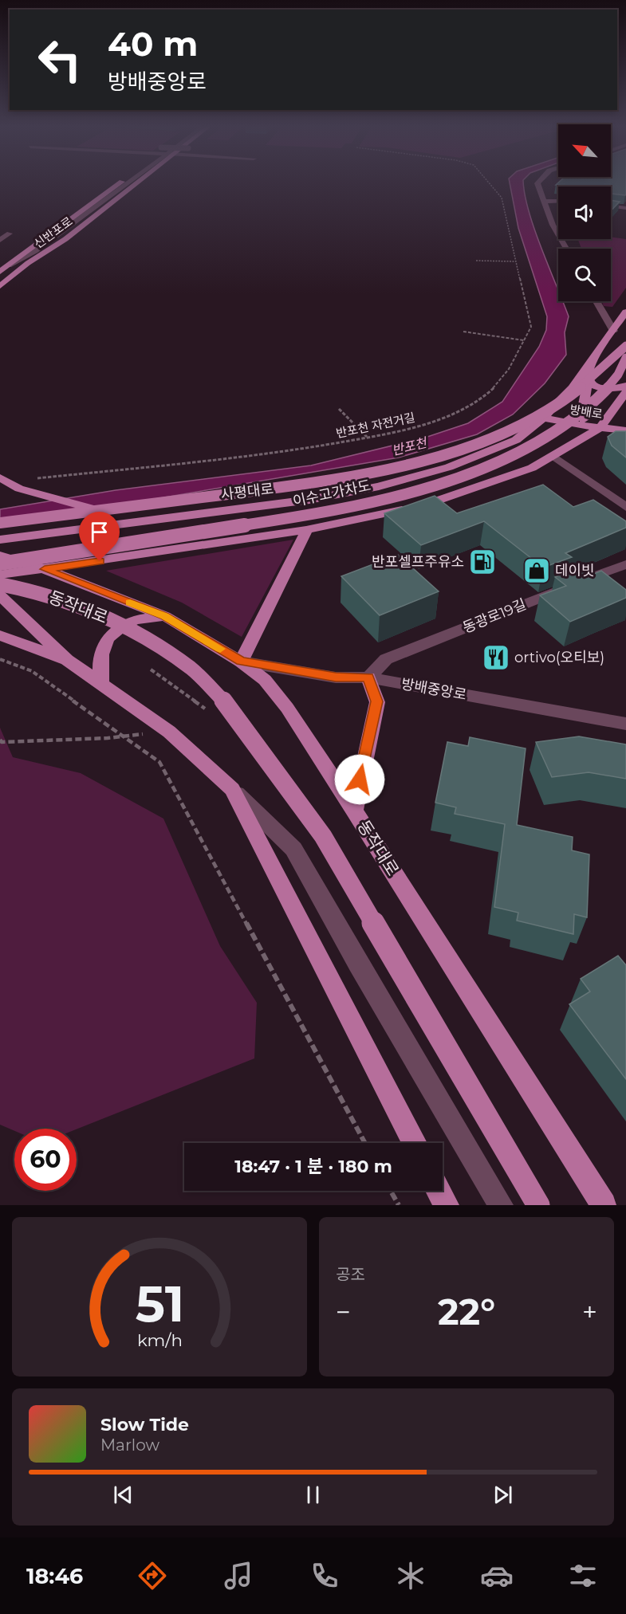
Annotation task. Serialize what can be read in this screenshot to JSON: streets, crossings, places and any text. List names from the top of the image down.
{
  "streets": {
    "main road": [
      "신반포로",
      "방배로",
      "사평대로",
      "이수고가차도",
      "동작대로"
    ],
    "street": ["동광로19길", "방배중앙로"],
    "path": ["반포천 자전거길"]
  },
  "crossings": [
    ["방배로", "사평대로"],
    ["동작대로", "방배중앙로"],
    ["동광로19길", "방배중앙로"]
  ],
  "water": ["반포천"],
  "places": {
    "fuel station": ["반포셀프주유소"],
    "shop": ["데이빗"],
    "restaurant": ["ortivo(오티보)"]
  },
  "north": "top left",
  "page": {
    "turn": ["40 m", "방배중앙로"],
    "limit": "60",
    "trip": "18:47 · 1 분 · 180 m",
    "tile": "공조",
    "heat": ["−", "22°", "+"],
    "song": ["Slow Tide", "Marlow"],
    "tabs": "18:46",
    "gauge": ["51", "km/h"]
  }
}
